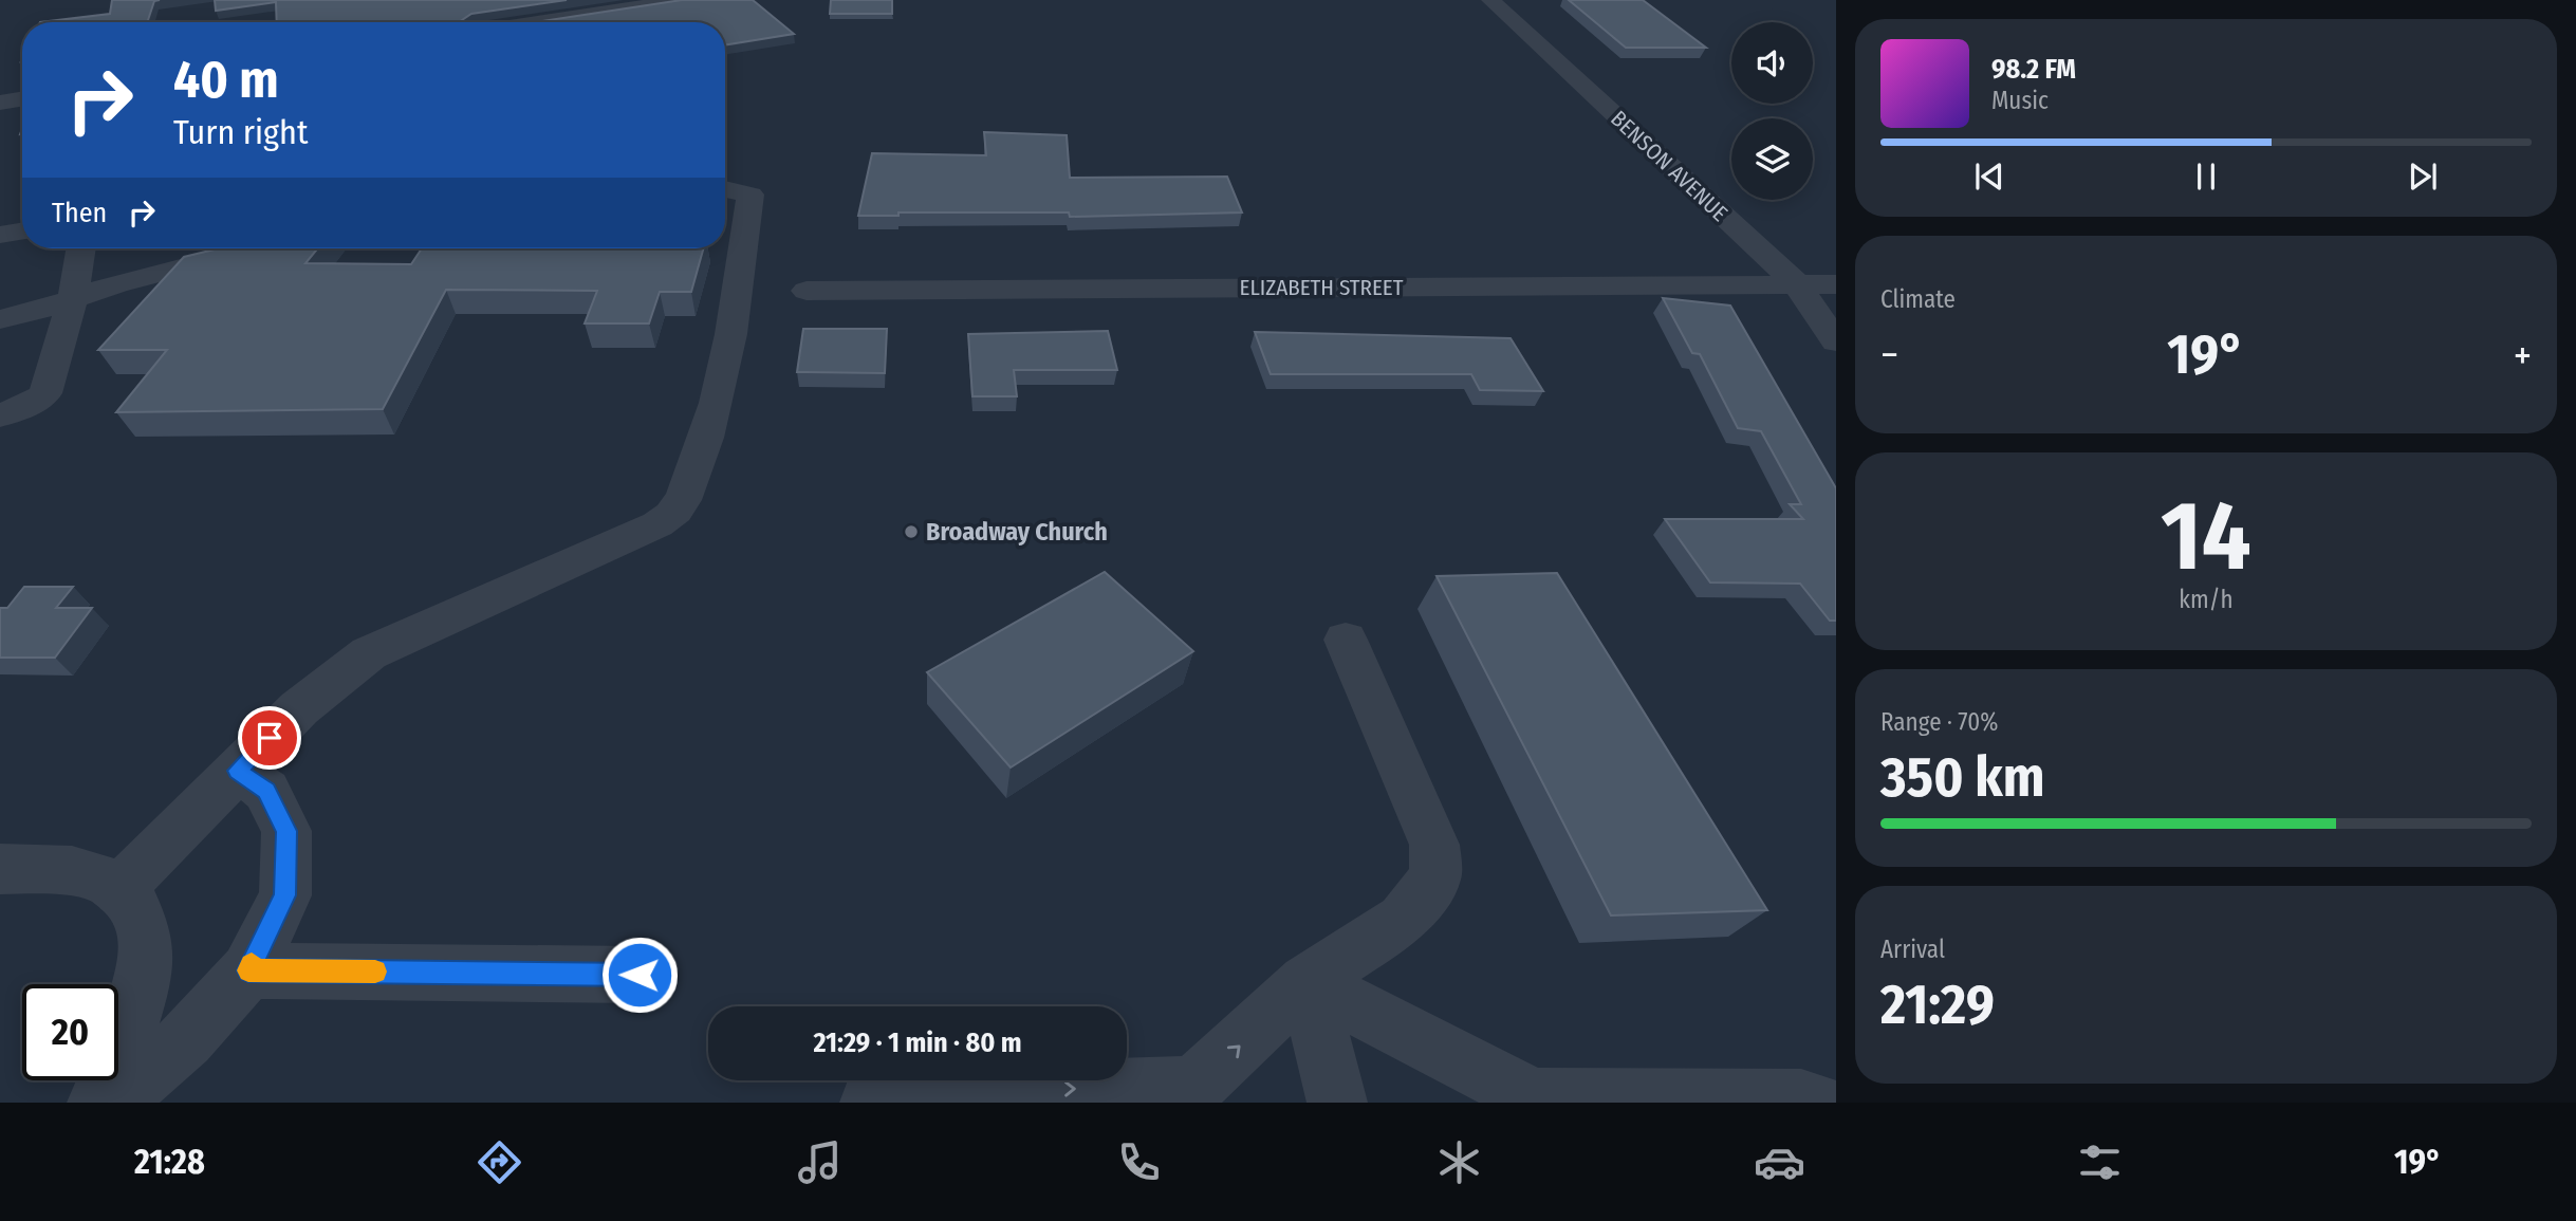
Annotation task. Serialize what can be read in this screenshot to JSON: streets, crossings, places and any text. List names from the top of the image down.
{
  "streets": {
    "street": ["BENSON AVENUE", "ELIZABETH STREET"]
  },
  "crossings": [
    ["BENSON AVENUE", "ELIZABETH STREET"]
  ],
  "places": ["Broadway Church"],
  "page": {
    "turn": ["40 m", "Turn right"],
    "song": ["98.2 FM", "Music"],
    "then": "Then",
    "tile": [
      "Climate",
      ["14", "km/h"],
      ["Range · 70%", "350 km"],
      ["Arrival", "21:29"]
    ],
    "heat": ["−", "19°", "+"],
    "limit": "20",
    "trip": "21:29 · 1 min · 80 m",
    "tabs": ["21:28", "19°"]
  }
}
